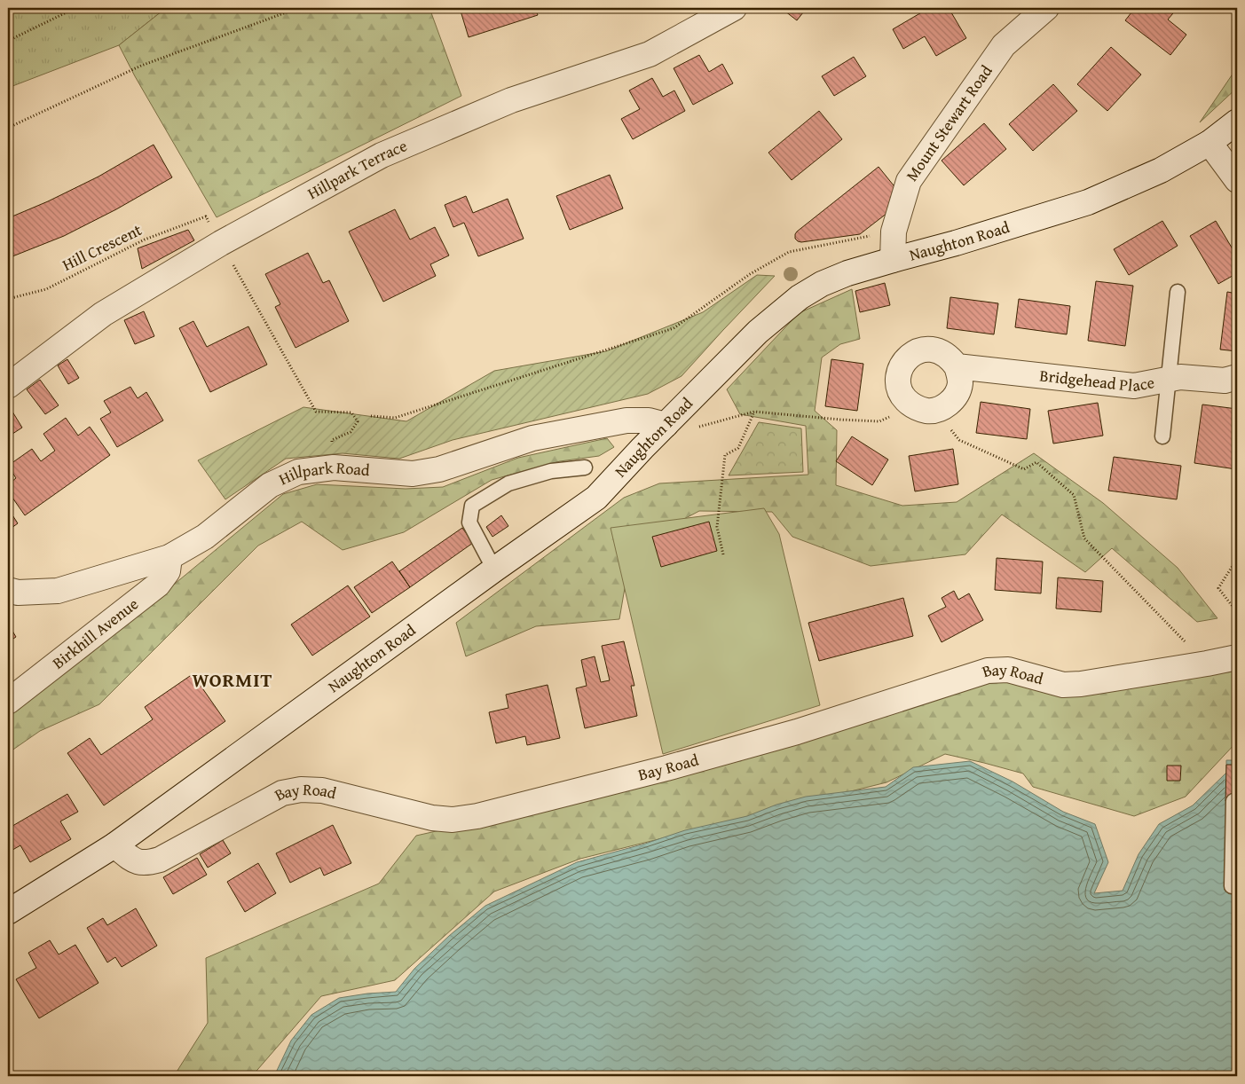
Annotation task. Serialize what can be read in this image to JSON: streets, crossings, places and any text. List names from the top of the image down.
{
  "streets": {
    "street": [
      "Mount Stewart Road",
      "Hillpark Terrace",
      "Naughton Road",
      "Bridgehead Place",
      "Hillpark Road",
      "Birkhill Avenue",
      "Bay Road"
    ],
    "path": ["Hill Crescent"]
  },
  "crossings": [
    ["Mount Stewart Road", "Naughton Road"],
    ["Naughton Road", "Hillpark Road"],
    ["Naughton Road", "Bay Road"],
    ["Hillpark Road", "Birkhill Avenue"]
  ],
  "districts": ["WORMIT"]
}
